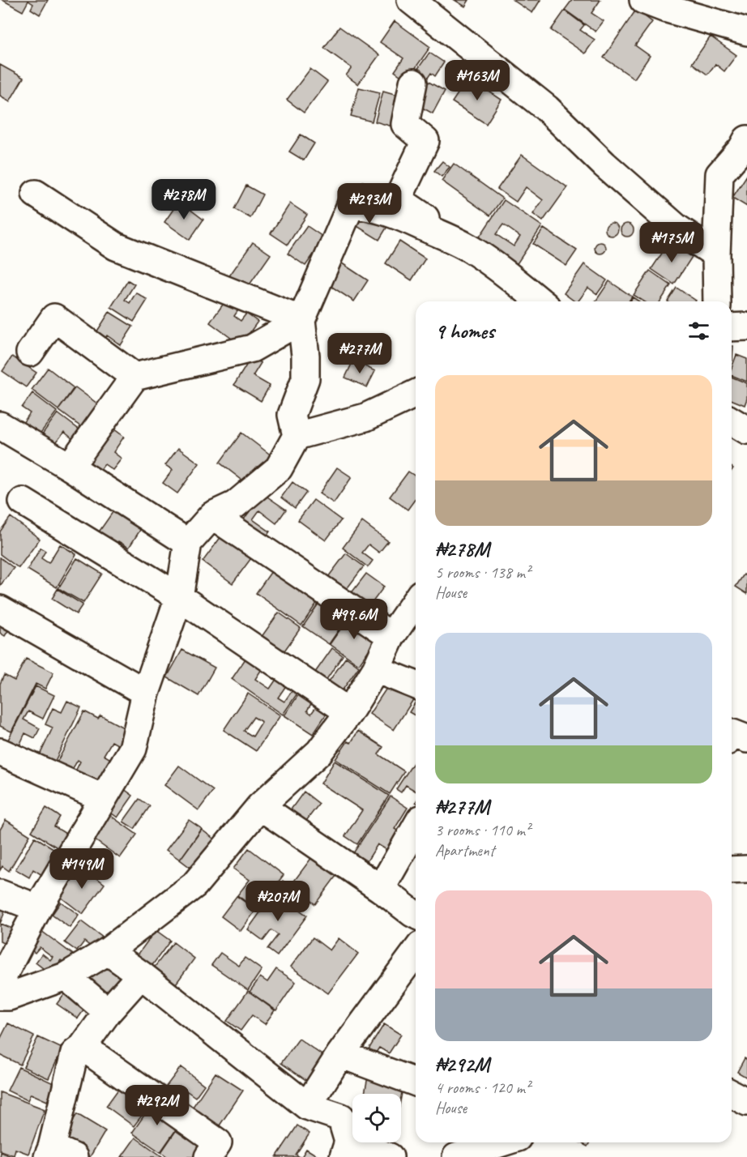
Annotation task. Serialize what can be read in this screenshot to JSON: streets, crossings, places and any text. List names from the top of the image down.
{
  "page": {
    "price": [
      "₦163M",
      "₦278M",
      "₦293M",
      "₦175M",
      "₦277M",
      "₦99.6M",
      "₦149M",
      "₦207M",
      "₦292M"
    ],
    "heading": "9 homes",
    "list": [
      {
        "name": "₦278M",
        "note": "5 rooms · 138 m² · House"
      },
      {
        "name": "₦277M",
        "note": "3 rooms · 110 m² · Apartment"
      },
      {
        "name": "₦292M",
        "note": "4 rooms · 120 m² · House"
      }
    ]
  }
}
